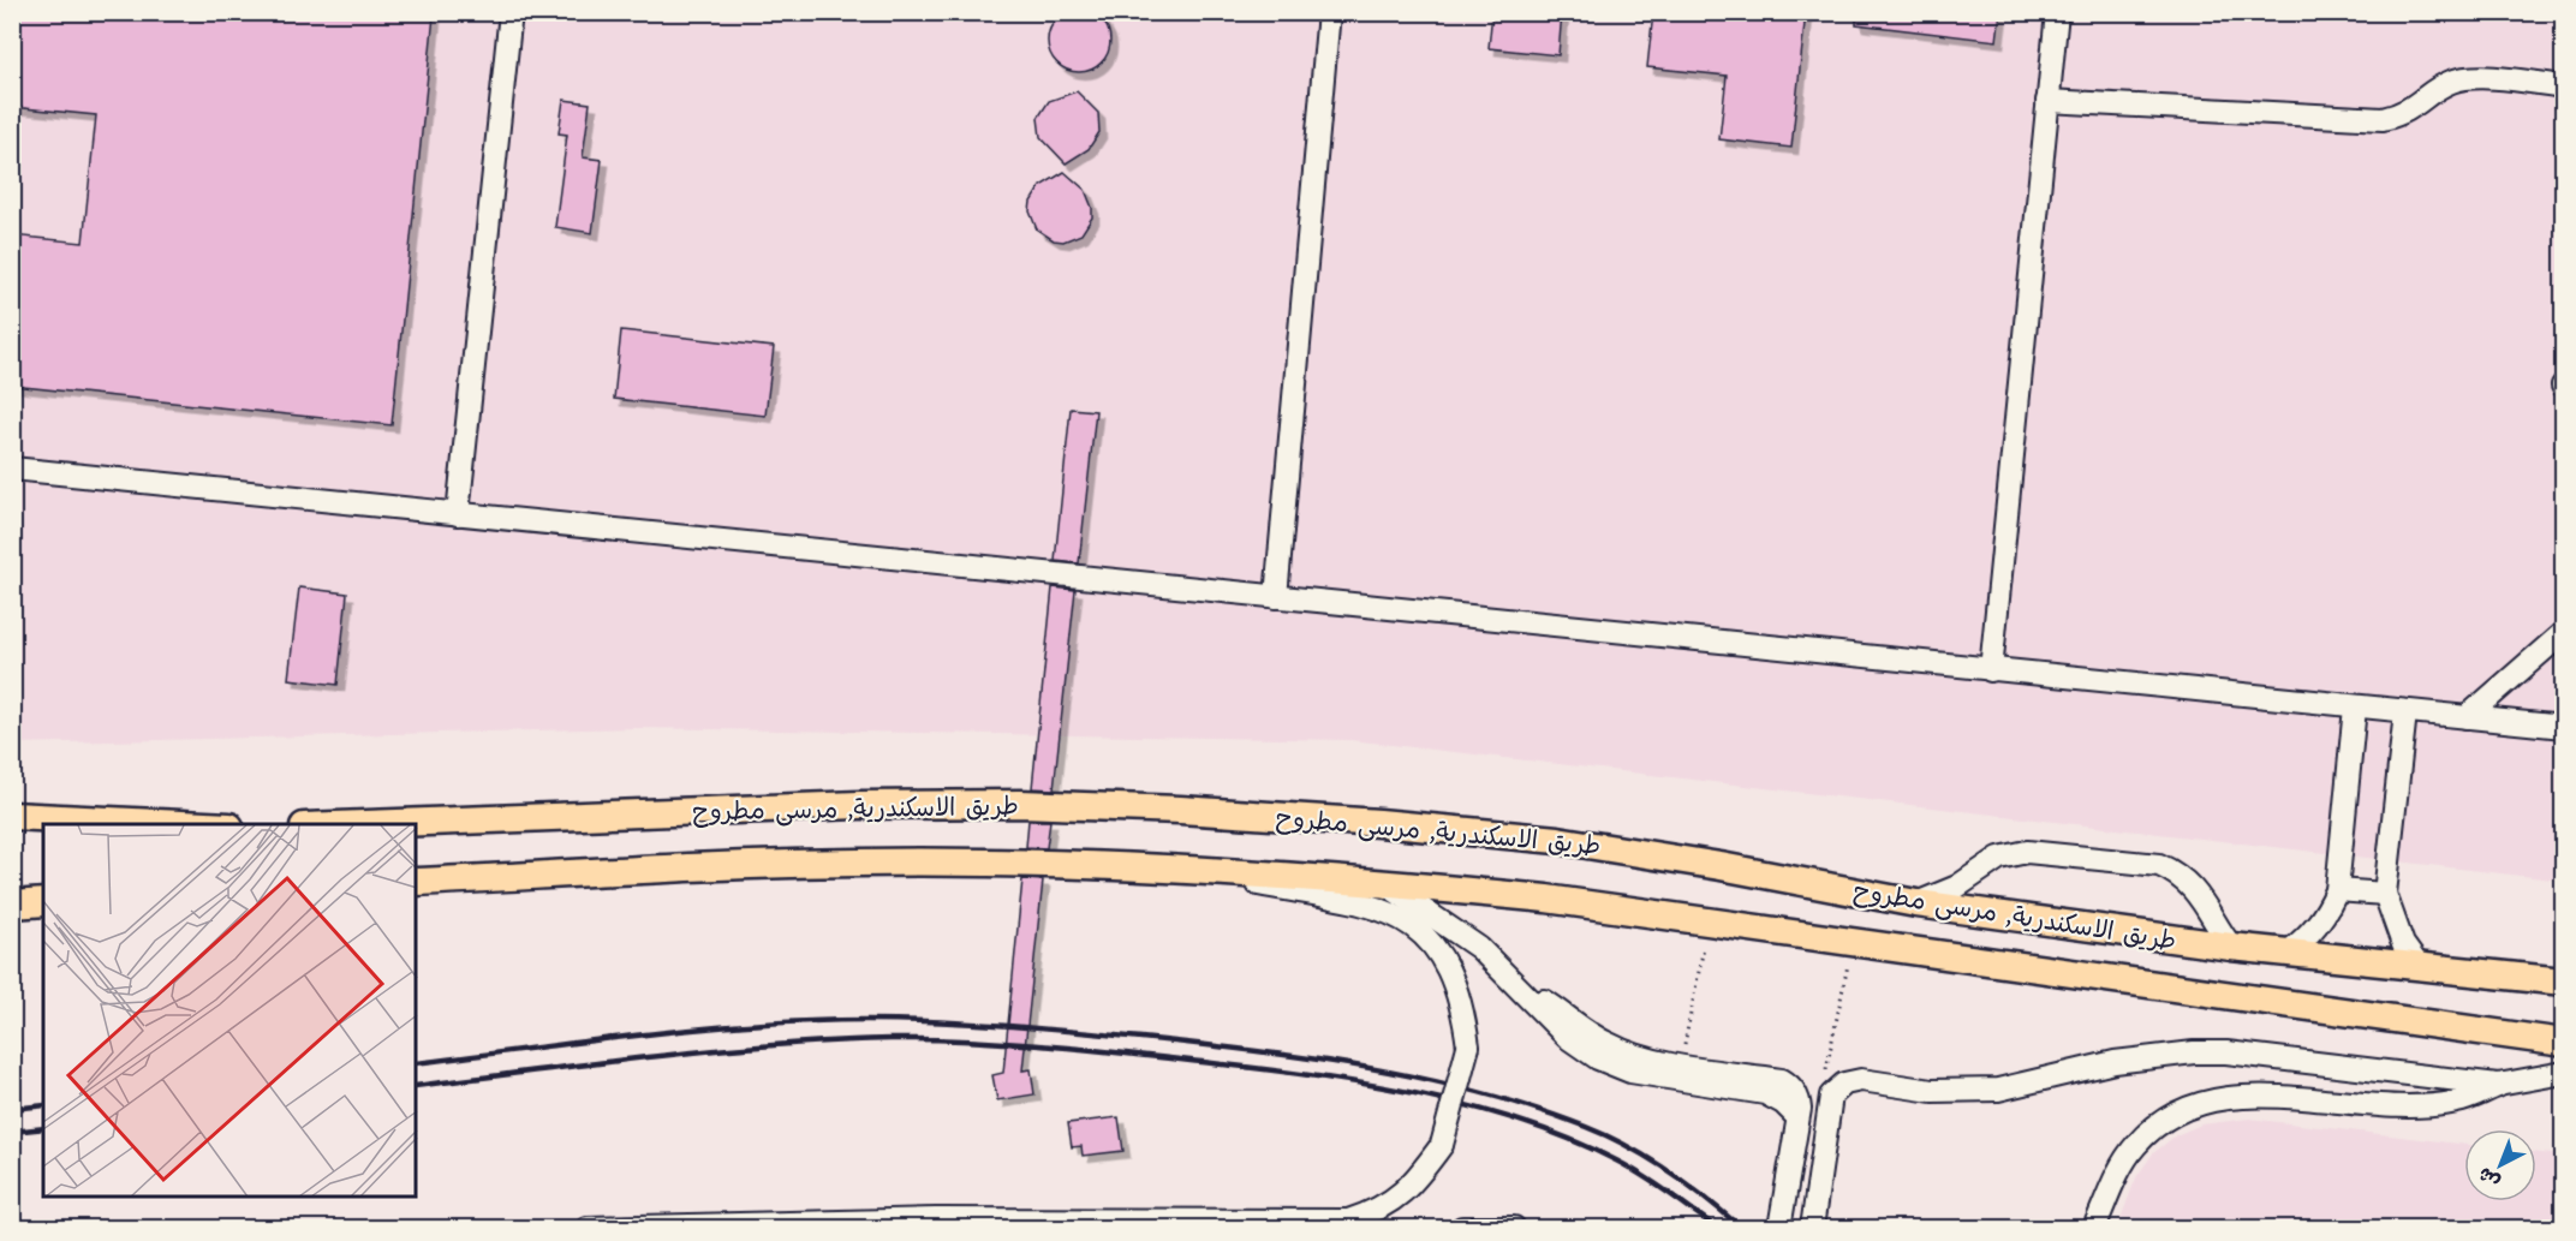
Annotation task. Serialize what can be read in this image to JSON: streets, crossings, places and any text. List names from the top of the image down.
{
  "streets": {
    "main road": ["طريق الاسكندرية, مرسى مطروح"]
  },
  "north": "bottom left"
}
